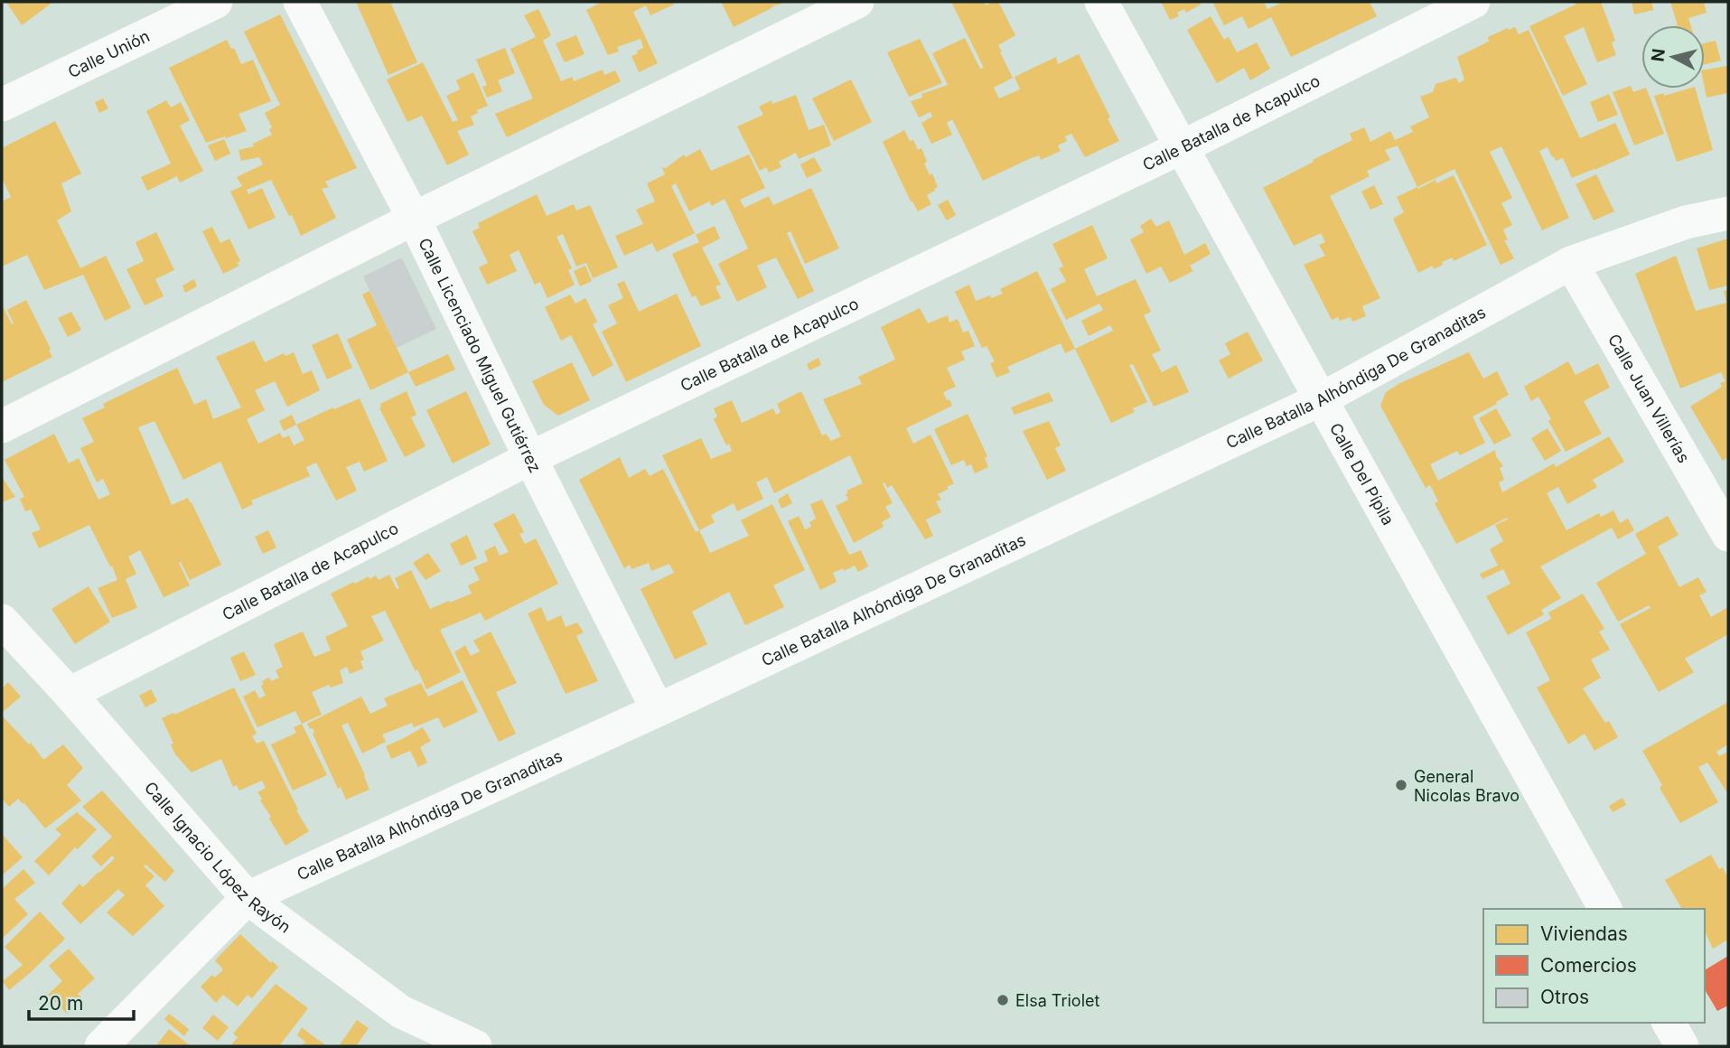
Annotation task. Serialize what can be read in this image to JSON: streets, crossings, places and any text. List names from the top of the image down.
{
  "streets": {
    "street": [
      "Calle Unión",
      "Calle Batalla de Acapulco",
      "Calle Licenciado Miguel Gutiérrez",
      "Calle Batalla Alhóndiga De Granaditas",
      "Calle Juan Villerías",
      "Calle Del Pípila",
      "Calle Ignacio López Rayón"
    ]
  },
  "crossings": [
    ["Calle Batalla de Acapulco", "Calle Licenciado Miguel Gutiérrez"],
    ["Calle Batalla de Acapulco", "Calle Del Pípila"],
    ["Calle Batalla de Acapulco", "Calle Ignacio López Rayón"],
    ["Calle Licenciado Miguel Gutiérrez", "Calle Batalla Alhóndiga De Granaditas"],
    ["Calle Batalla Alhóndiga De Granaditas", "Calle Juan Villerías"],
    ["Calle Batalla Alhóndiga De Granaditas", "Calle Del Pípila"],
    ["Calle Batalla Alhóndiga De Granaditas", "Calle Ignacio López Rayón"]
  ],
  "places": ["General Nicolas Bravo", "Elsa Triolet"],
  "legend": ["Viviendas", "Comercios", "Otros"],
  "scale_bar": "20 m",
  "north": "left"
}
